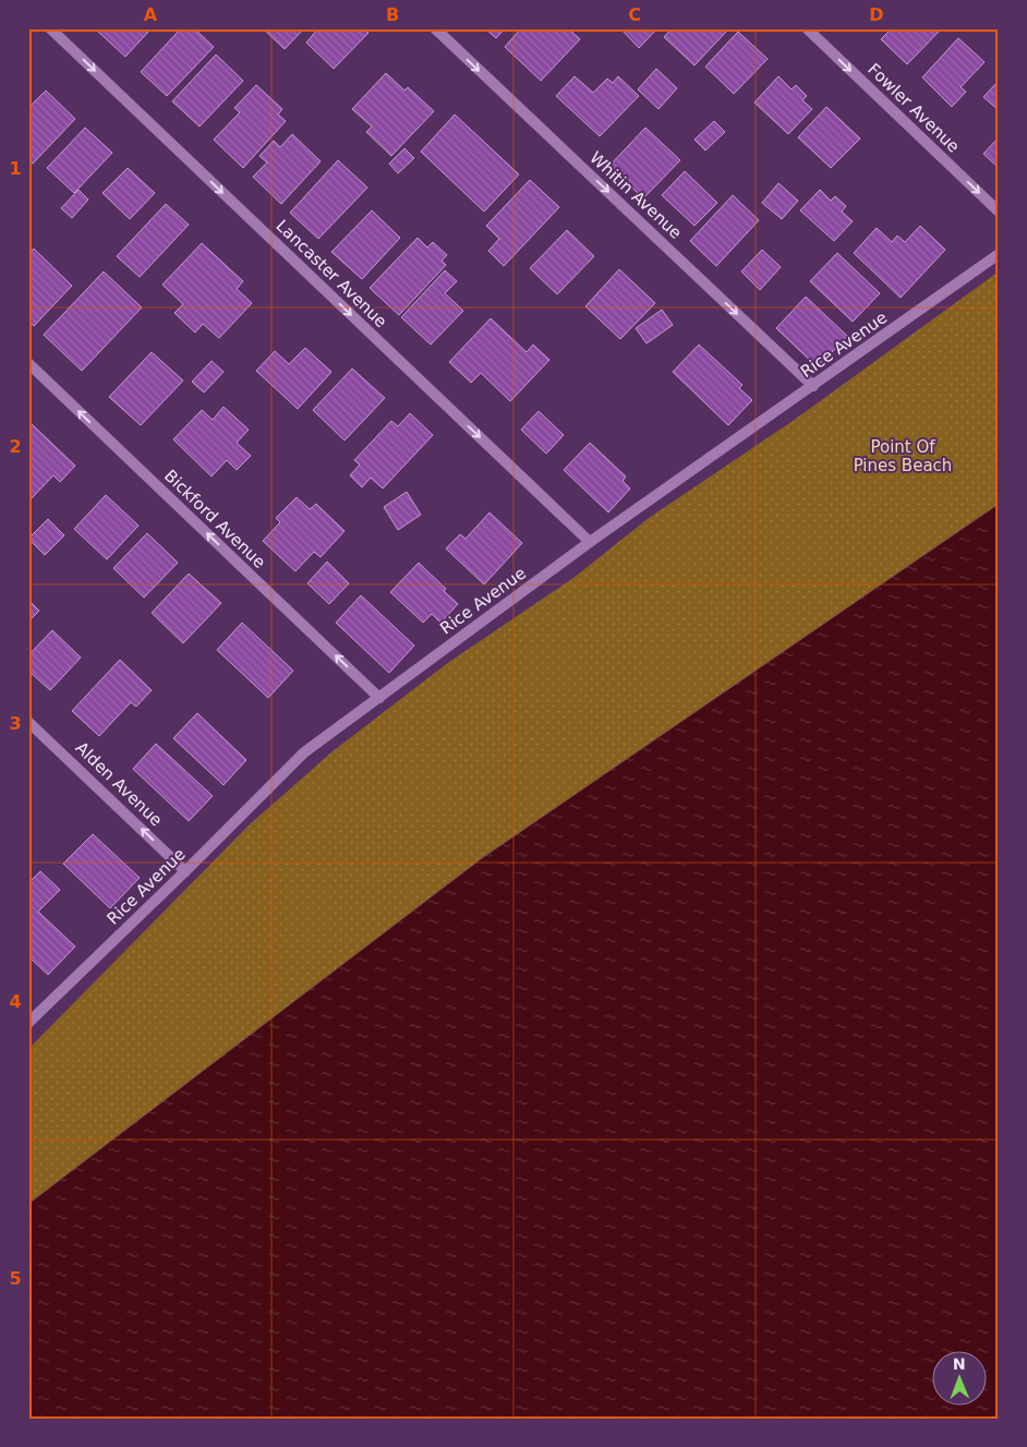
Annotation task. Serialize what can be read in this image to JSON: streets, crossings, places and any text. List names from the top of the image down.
{
  "streets": {
    "street": [
      "Fowler Avenue",
      "Whitin Avenue",
      "Lancaster Avenue",
      "Rice Avenue",
      "Bickford Avenue",
      "Alden Avenue"
    ]
  },
  "crossings": [
    ["Whitin Avenue", "Rice Avenue"],
    ["Lancaster Avenue", "Rice Avenue"],
    ["Rice Avenue", "Bickford Avenue"],
    ["Rice Avenue", "Alden Avenue"]
  ],
  "one_way": [
    "Fowler Avenue",
    "Whitin Avenue",
    "Lancaster Avenue",
    "Bickford Avenue",
    "Alden Avenue"
  ],
  "parks": ["Point Of Pines Beach"],
  "north": "top",
  "grid": {
    "columns": [
      "A",
      "B",
      "C",
      "D"
    ],
    "rows": [
      "1",
      "2",
      "3",
      "4",
      "5"
    ]
  }
}
